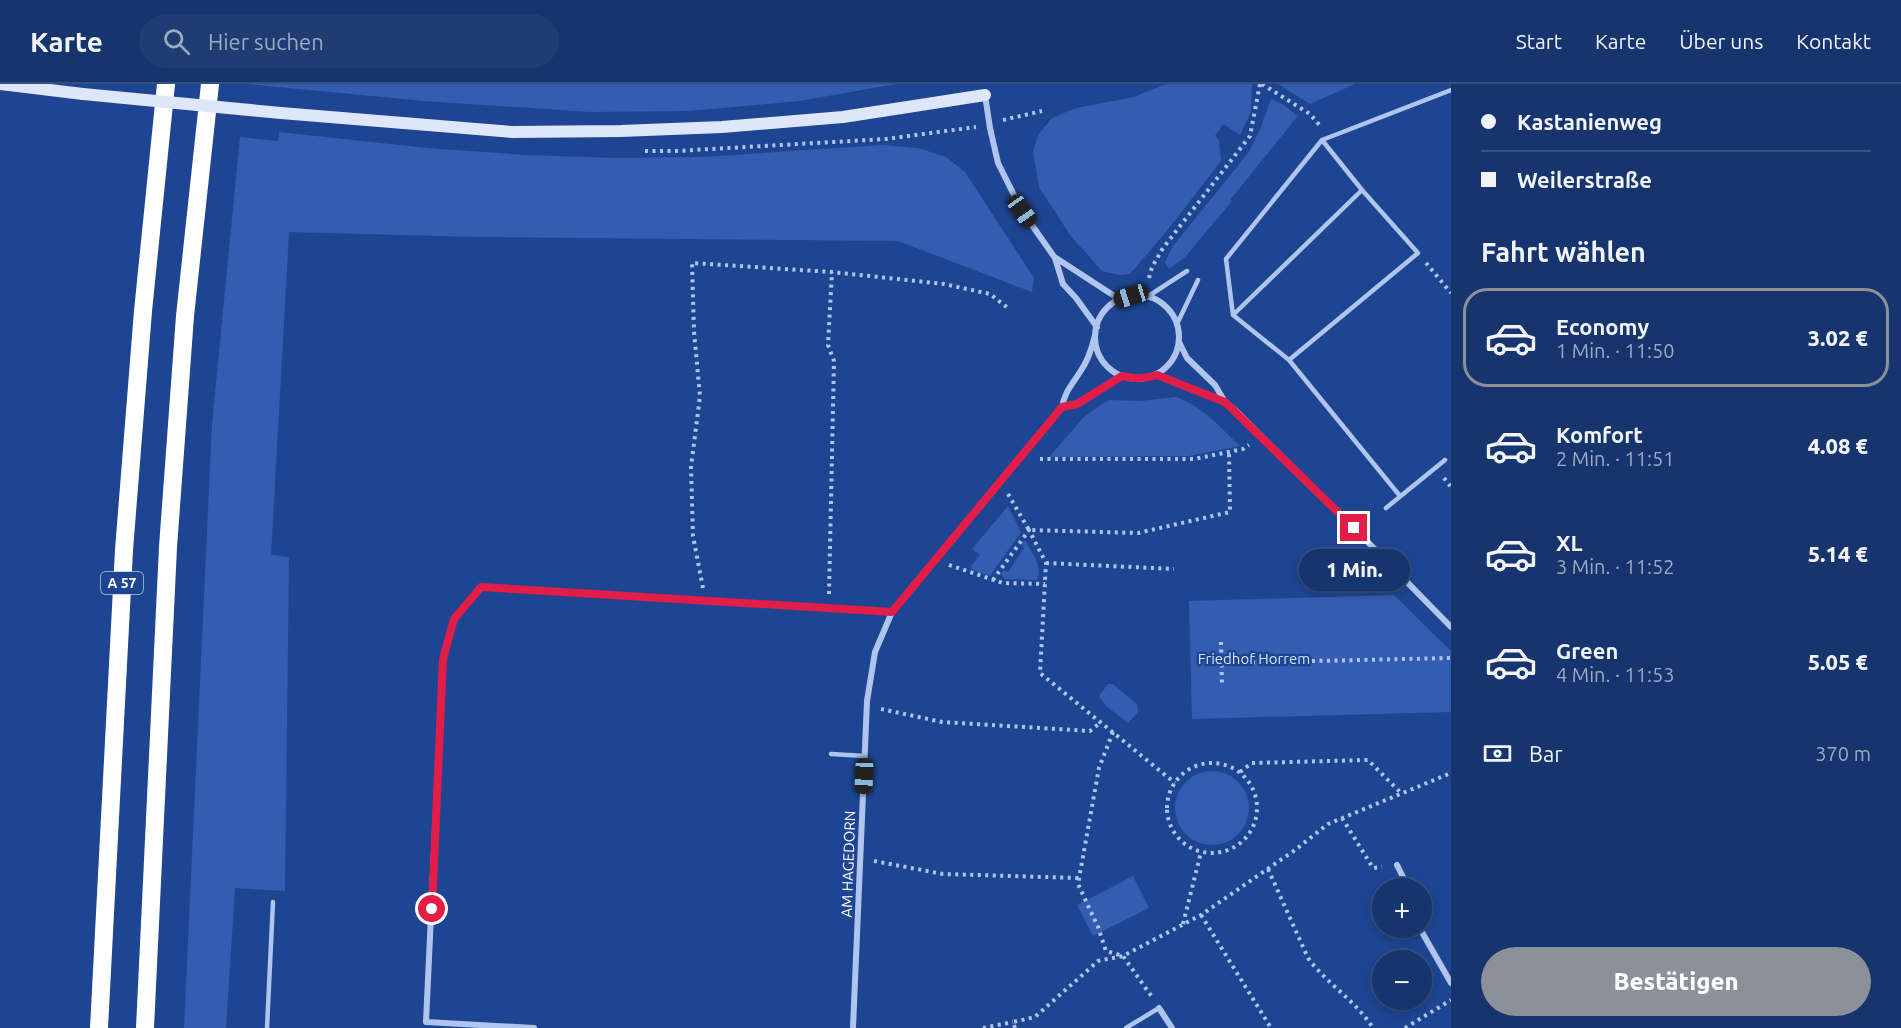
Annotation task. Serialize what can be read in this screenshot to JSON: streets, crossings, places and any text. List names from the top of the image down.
{
  "streets": {
    "highway": ["A 57"],
    "street": ["AM HAGEDORN"]
  },
  "parks": ["Friedhof Horrem"],
  "page": {
    "header": "Karte",
    "search": "Hier suchen",
    "nav": [
      "Start",
      "Karte",
      "Über uns",
      "Kontakt"
    ],
    "banner": ["Kastanienweg", "Weilerstraße"],
    "heading": "Fahrt wählen",
    "list": [
      {
        "name": "Economy",
        "note": "1 Min. · 11:50",
        "value": "3.02 €"
      },
      {
        "name": "Komfort",
        "note": "2 Min. · 11:51",
        "value": "4.08 €"
      },
      {
        "name": "XL",
        "note": "3 Min. · 11:52",
        "value": "5.14 €"
      },
      {
        "name": "Green",
        "note": "4 Min. · 11:53",
        "value": "5.05 €"
      }
    ],
    "bubble": "1 Min.",
    "pay": ["Bar", "370 m"],
    "map_buttons": ["+", "−"],
    "buttons": "Bestätigen"
  }
}
